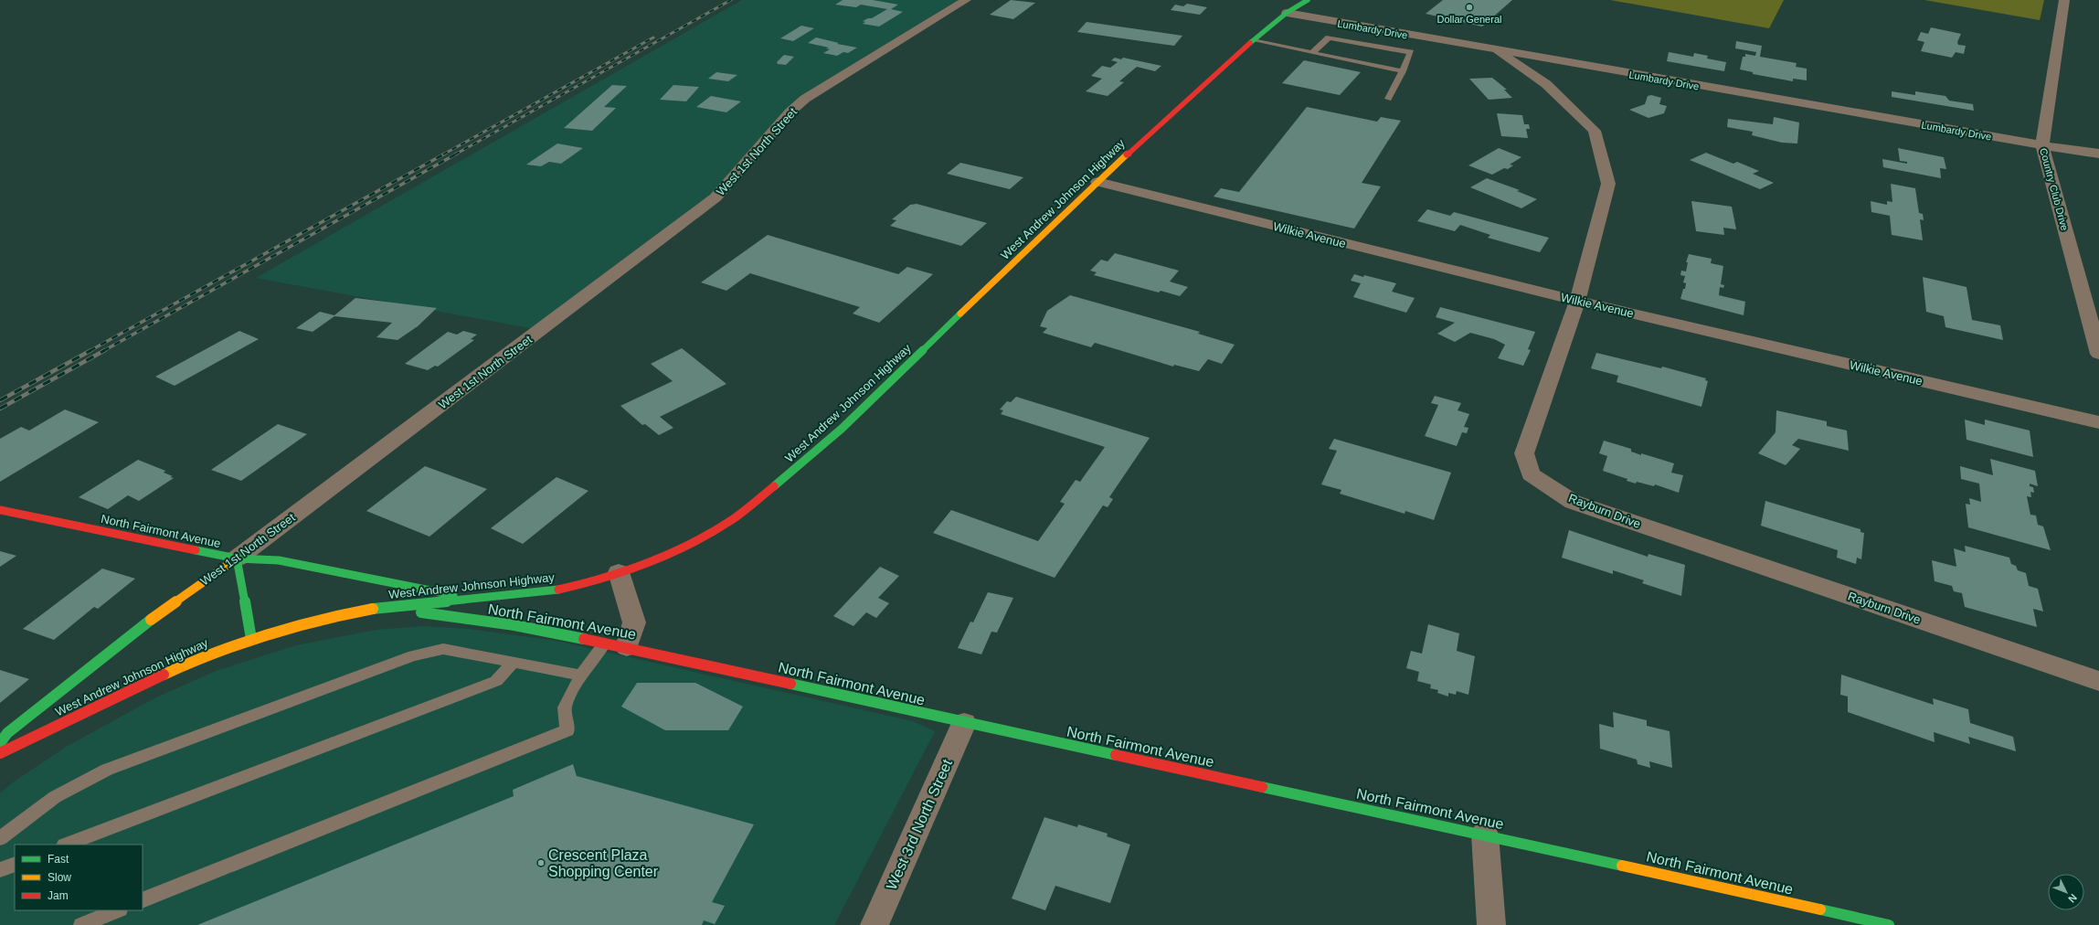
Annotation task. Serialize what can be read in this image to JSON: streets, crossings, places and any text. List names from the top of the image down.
{
  "streets": {
    "main road": ["West 1st North Street", "West Andrew Johnson Highway", "North Fairmont Avenue"],
    "street": [
      "Lumbardy Drive",
      "Country Club Drive",
      "Wilkie Avenue",
      "Rayburn Drive",
      "West 3rd North Street"
    ]
  },
  "crossings": [
    ["Lumbardy Drive", "Country Club Drive"],
    ["Lumbardy Drive", "West Andrew Johnson Highway"],
    ["Lumbardy Drive", "Rayburn Drive"],
    ["West 1st North Street", "North Fairmont Avenue"],
    ["West Andrew Johnson Highway", "Wilkie Avenue"],
    ["West Andrew Johnson Highway", "North Fairmont Avenue"],
    ["Wilkie Avenue", "Rayburn Drive"],
    ["North Fairmont Avenue", "West 3rd North Street"]
  ],
  "places": ["Dollar General", "Crescent Plaza Shopping Center"],
  "legend": ["Fast", "Slow", "Jam"],
  "north": "bottom right"
}
